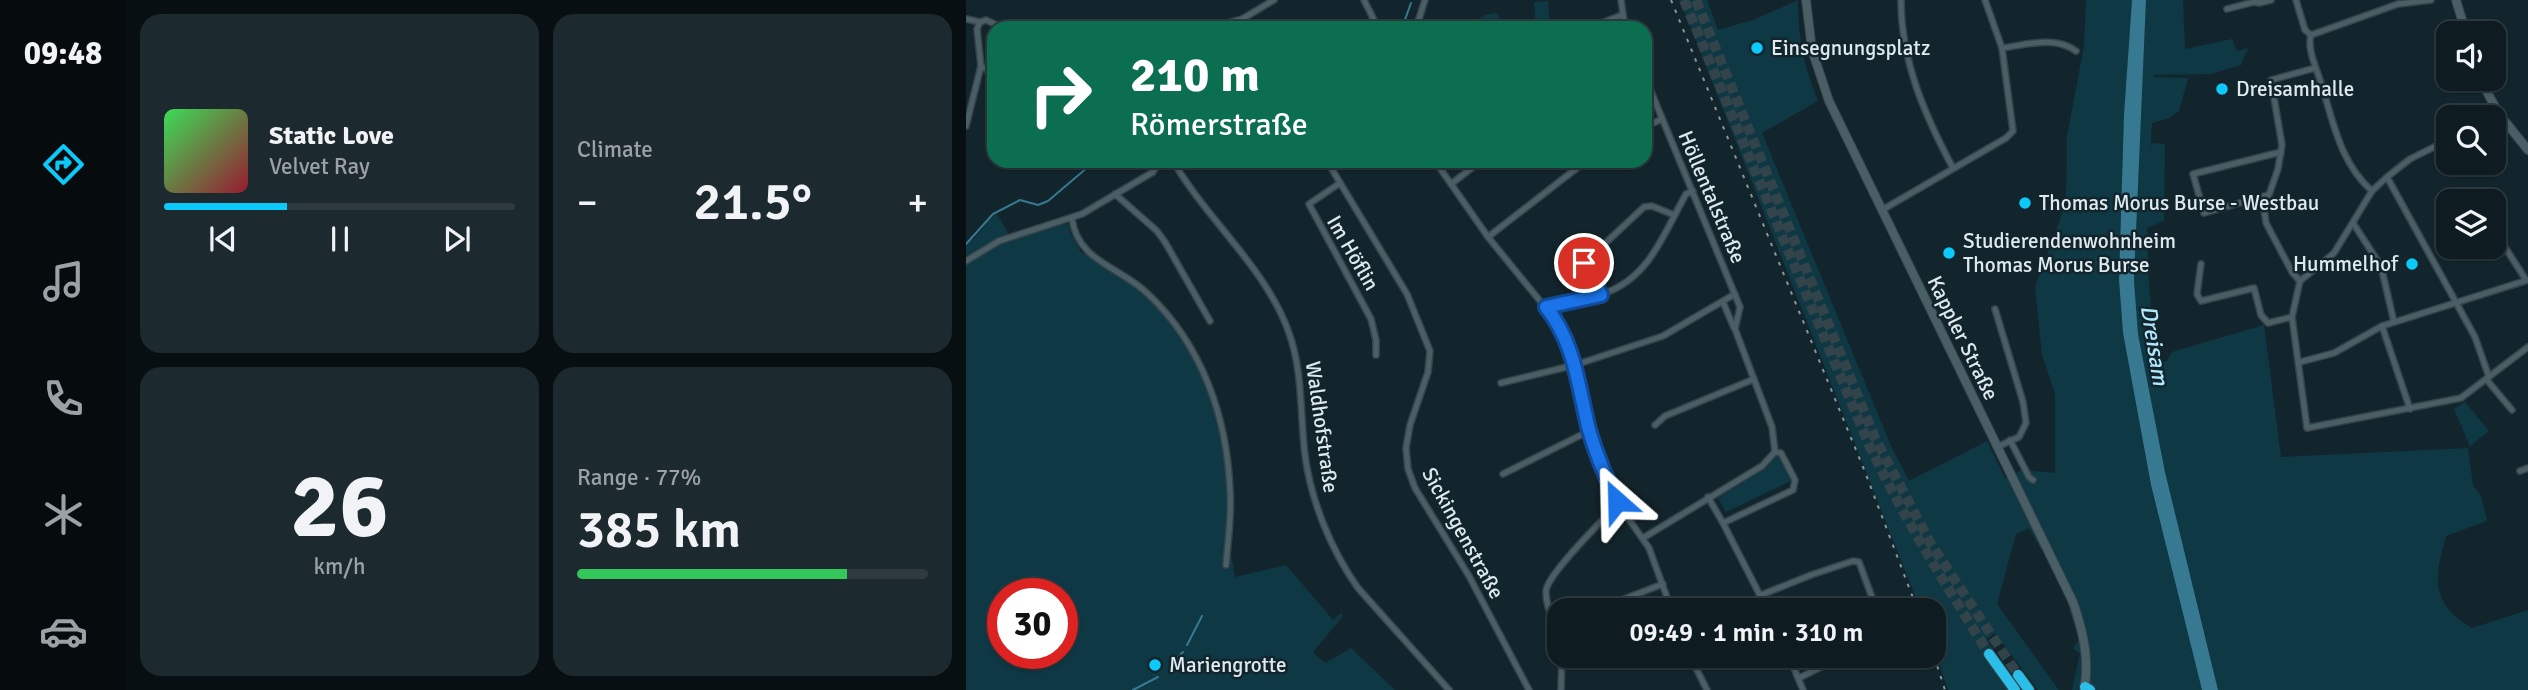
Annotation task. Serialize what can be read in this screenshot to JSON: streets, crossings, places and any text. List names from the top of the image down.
{
  "streets": {
    "street": [
      "Höllentalstraße",
      "Im Höflin",
      "Kappler Straße",
      "Waldhofstraße",
      "Sickingenstraße"
    ]
  },
  "crossings": [
    ["Im Höflin", "Sickingenstraße"]
  ],
  "water": ["Dreisam"],
  "places": [
    "Einsegnungsplatz",
    "Dreisamhalle",
    "Thomas Morus Burse - Westbau",
    "Studierendenwohnheim Thomas Morus Burse",
    "Hummelhof",
    "Mariengrotte"
  ],
  "page": {
    "tabs": "09:48",
    "tile": [
      "Climate",
      ["26", "km/h"],
      ["Range · 77%", "385 km"]
    ],
    "turn": ["210 m", "Römerstraße"],
    "song": ["Static Love", "Velvet Ray"],
    "heat": ["−", "21.5°", "+"],
    "limit": "30",
    "trip": "09:49 · 1 min · 310 m"
  }
}
